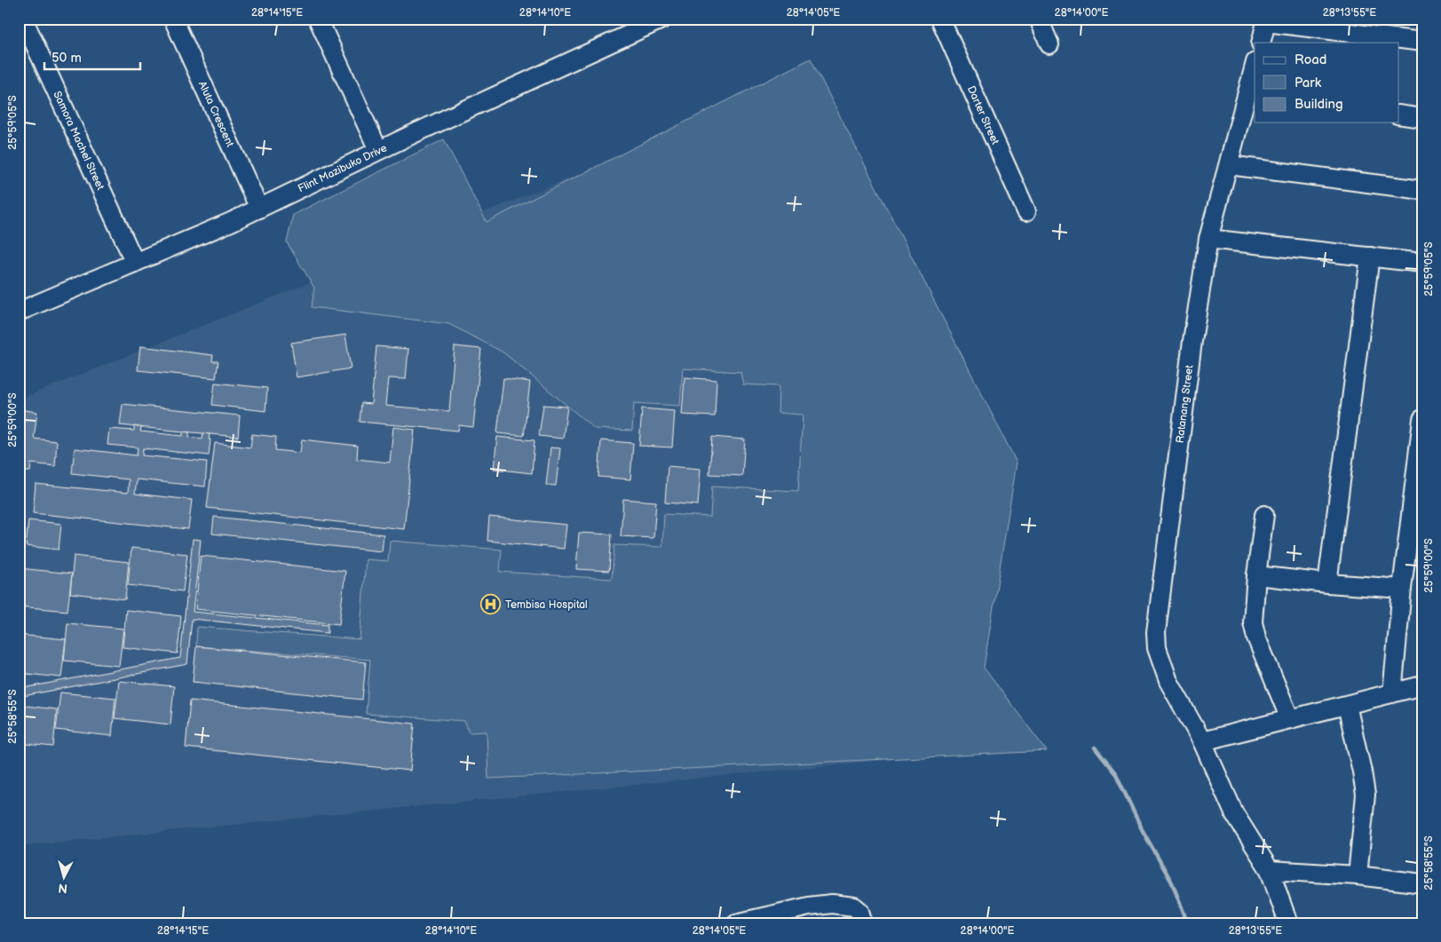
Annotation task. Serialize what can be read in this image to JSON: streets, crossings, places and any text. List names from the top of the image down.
{
  "streets": {
    "street": [
      "Aluta Crescent",
      "Darter Street",
      "Samora Machel Street",
      "Flint Mazibuko Drive",
      "Ratanang Street"
    ]
  },
  "crossings": [
    ["Aluta Crescent", "Flint Mazibuko Drive"],
    ["Samora Machel Street", "Flint Mazibuko Drive"]
  ],
  "places": {
    "hospital": ["Tembisa Hospital"]
  },
  "legend": ["Road", "Park", "Building"],
  "scale_bar": "50 m",
  "north": "bottom",
  "coordinates": [
    "28°14'15\"E",
    "28°14'10\"E",
    "28°14'05\"E",
    "28°14'00\"E",
    "28°13'55\"E",
    "25°59'05\"S",
    "25°59'00\"S",
    "25°58'55\"S"
  ]
}
